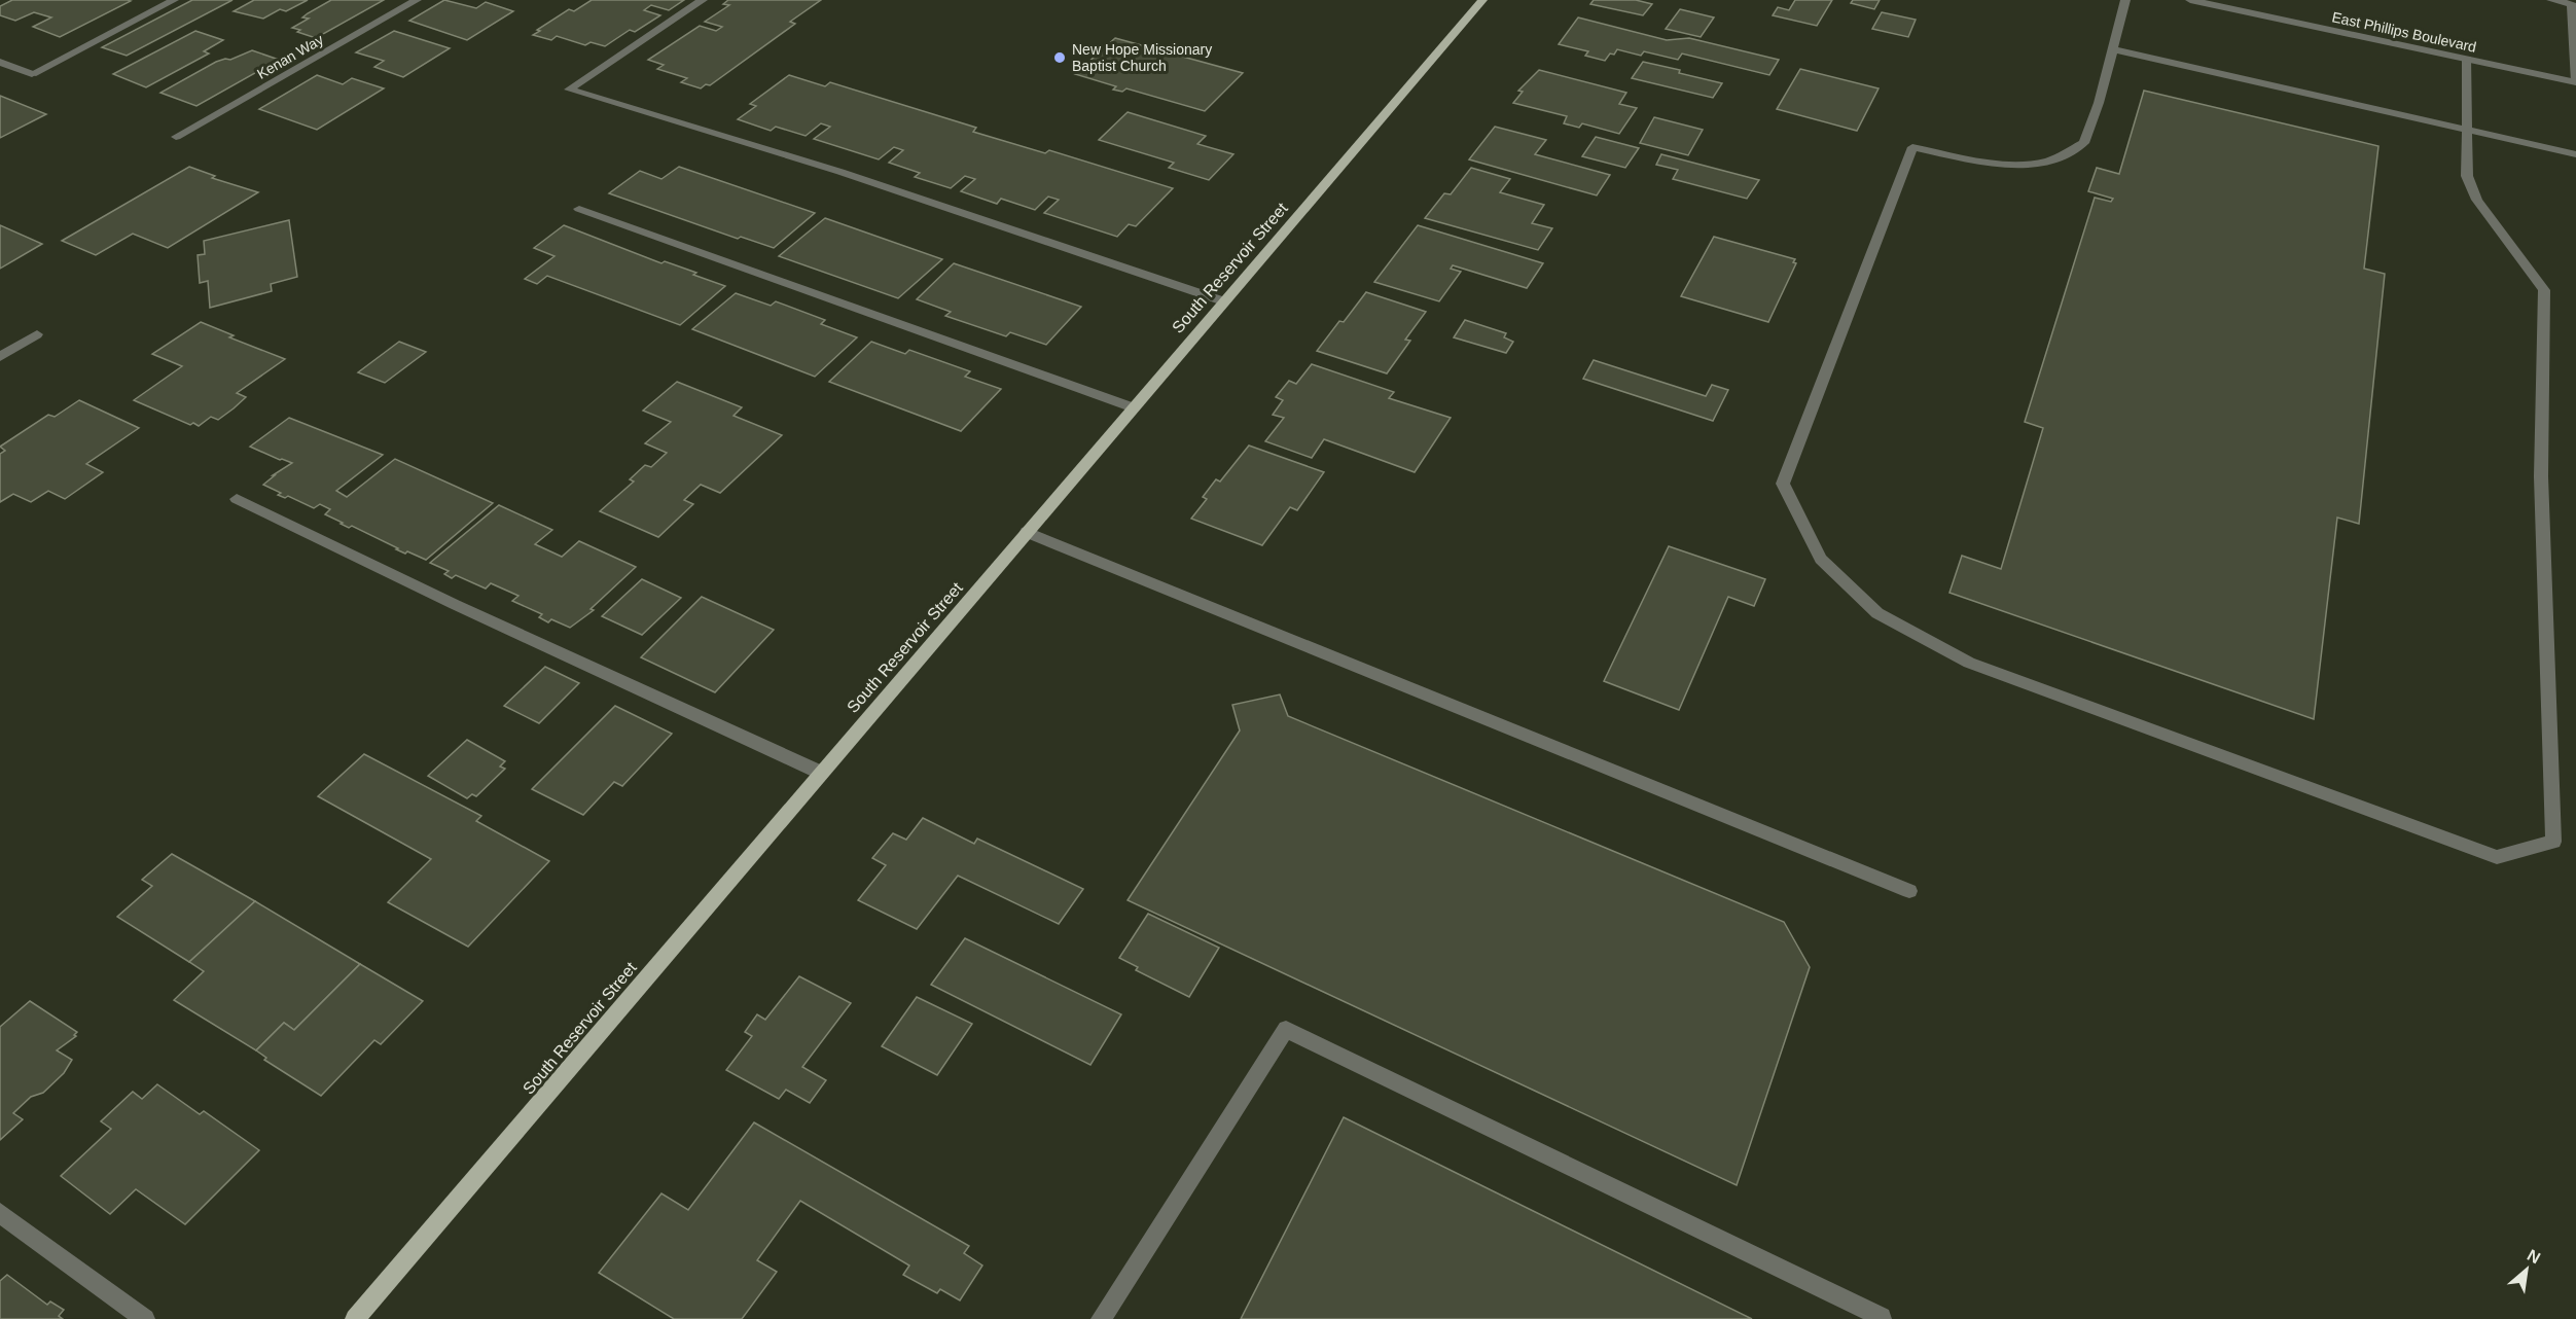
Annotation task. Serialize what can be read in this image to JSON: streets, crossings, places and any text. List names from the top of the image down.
{
  "streets": {
    "main road": ["South Reservoir Street"],
    "street": ["East Phillips Boulevard", "Kenan Way"]
  },
  "places": ["New Hope Missionary Baptist Church"],
  "north": "top right"
}
